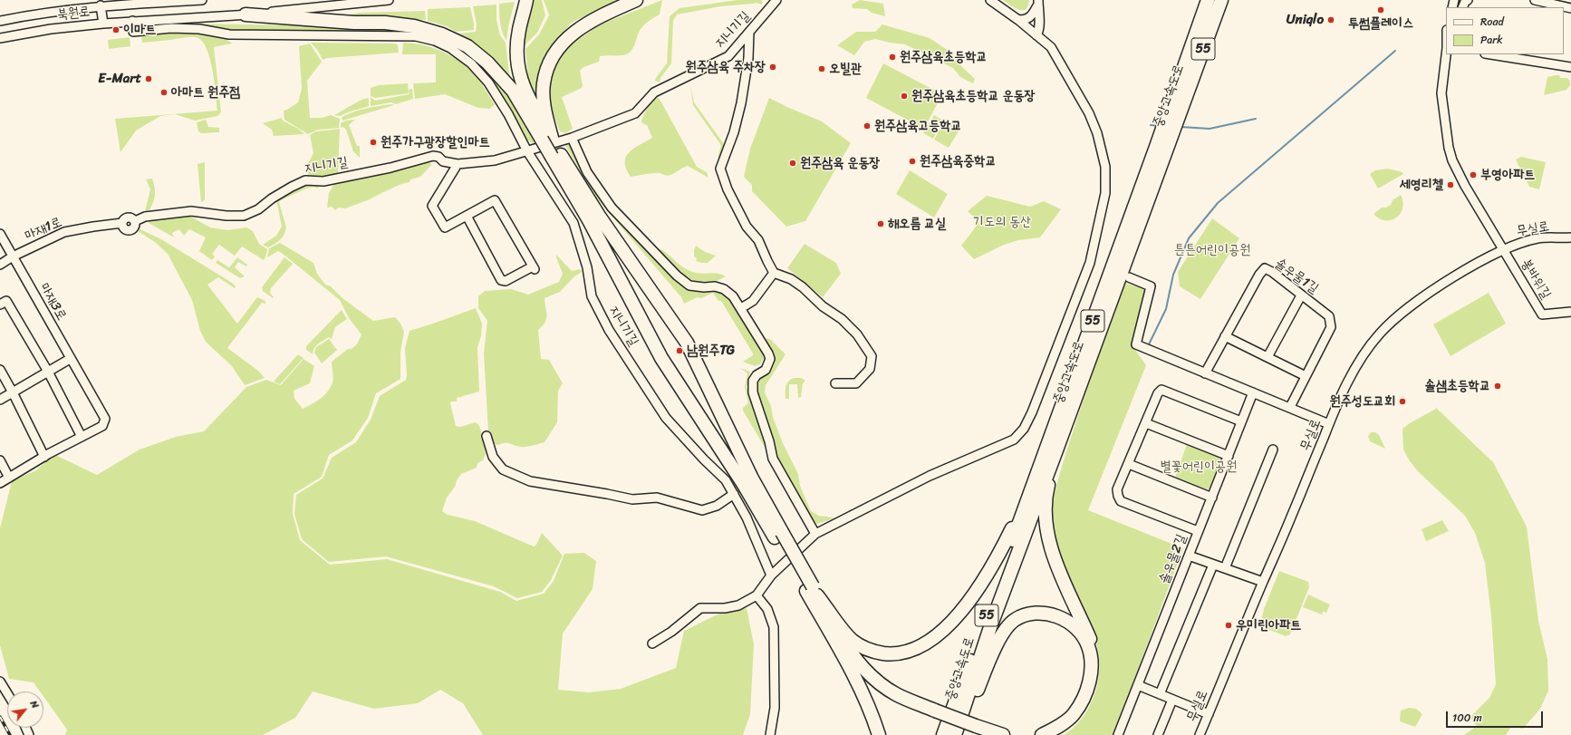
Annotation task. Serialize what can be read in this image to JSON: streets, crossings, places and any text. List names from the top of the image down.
{
  "streets": {
    "highway": ["55", "중앙고속도로"],
    "street": [
      "북원로",
      "지니기길",
      "마재1로",
      "무실로",
      "솔우물1길",
      "봉바위길",
      "마재3로",
      "솔우물2길"
    ]
  },
  "crossings": [
    ["북원로", "지니기길"],
    ["지니기길", "마재1로"],
    ["마재1로", "마재3로"],
    ["무실로", "봉바위길"]
  ],
  "parks": ["기도의 동산", "튼튼어린이공원", "별꽃어린이공원"],
  "places": [
    "투썸플레이스",
    "Uniqlo",
    "이마트",
    "원주삼육초등학교",
    "원주삼육 주차장",
    "오빌관",
    "E-Mart",
    "아마트 원주점",
    "원주삼육초등학교 운동장",
    "원주삼육고등학교",
    "원주가구광장할인마트",
    "원주삼육중학교",
    "원주삼육 운동장",
    "부영아파트",
    "세영리첼",
    "해오름 교실",
    "남원주TG",
    "솔샘초등학교",
    "원주성도교회",
    "우미린아파트"
  ],
  "legend": ["Road", "Park"],
  "scale_bar": "100 m",
  "north": "top right"
}
